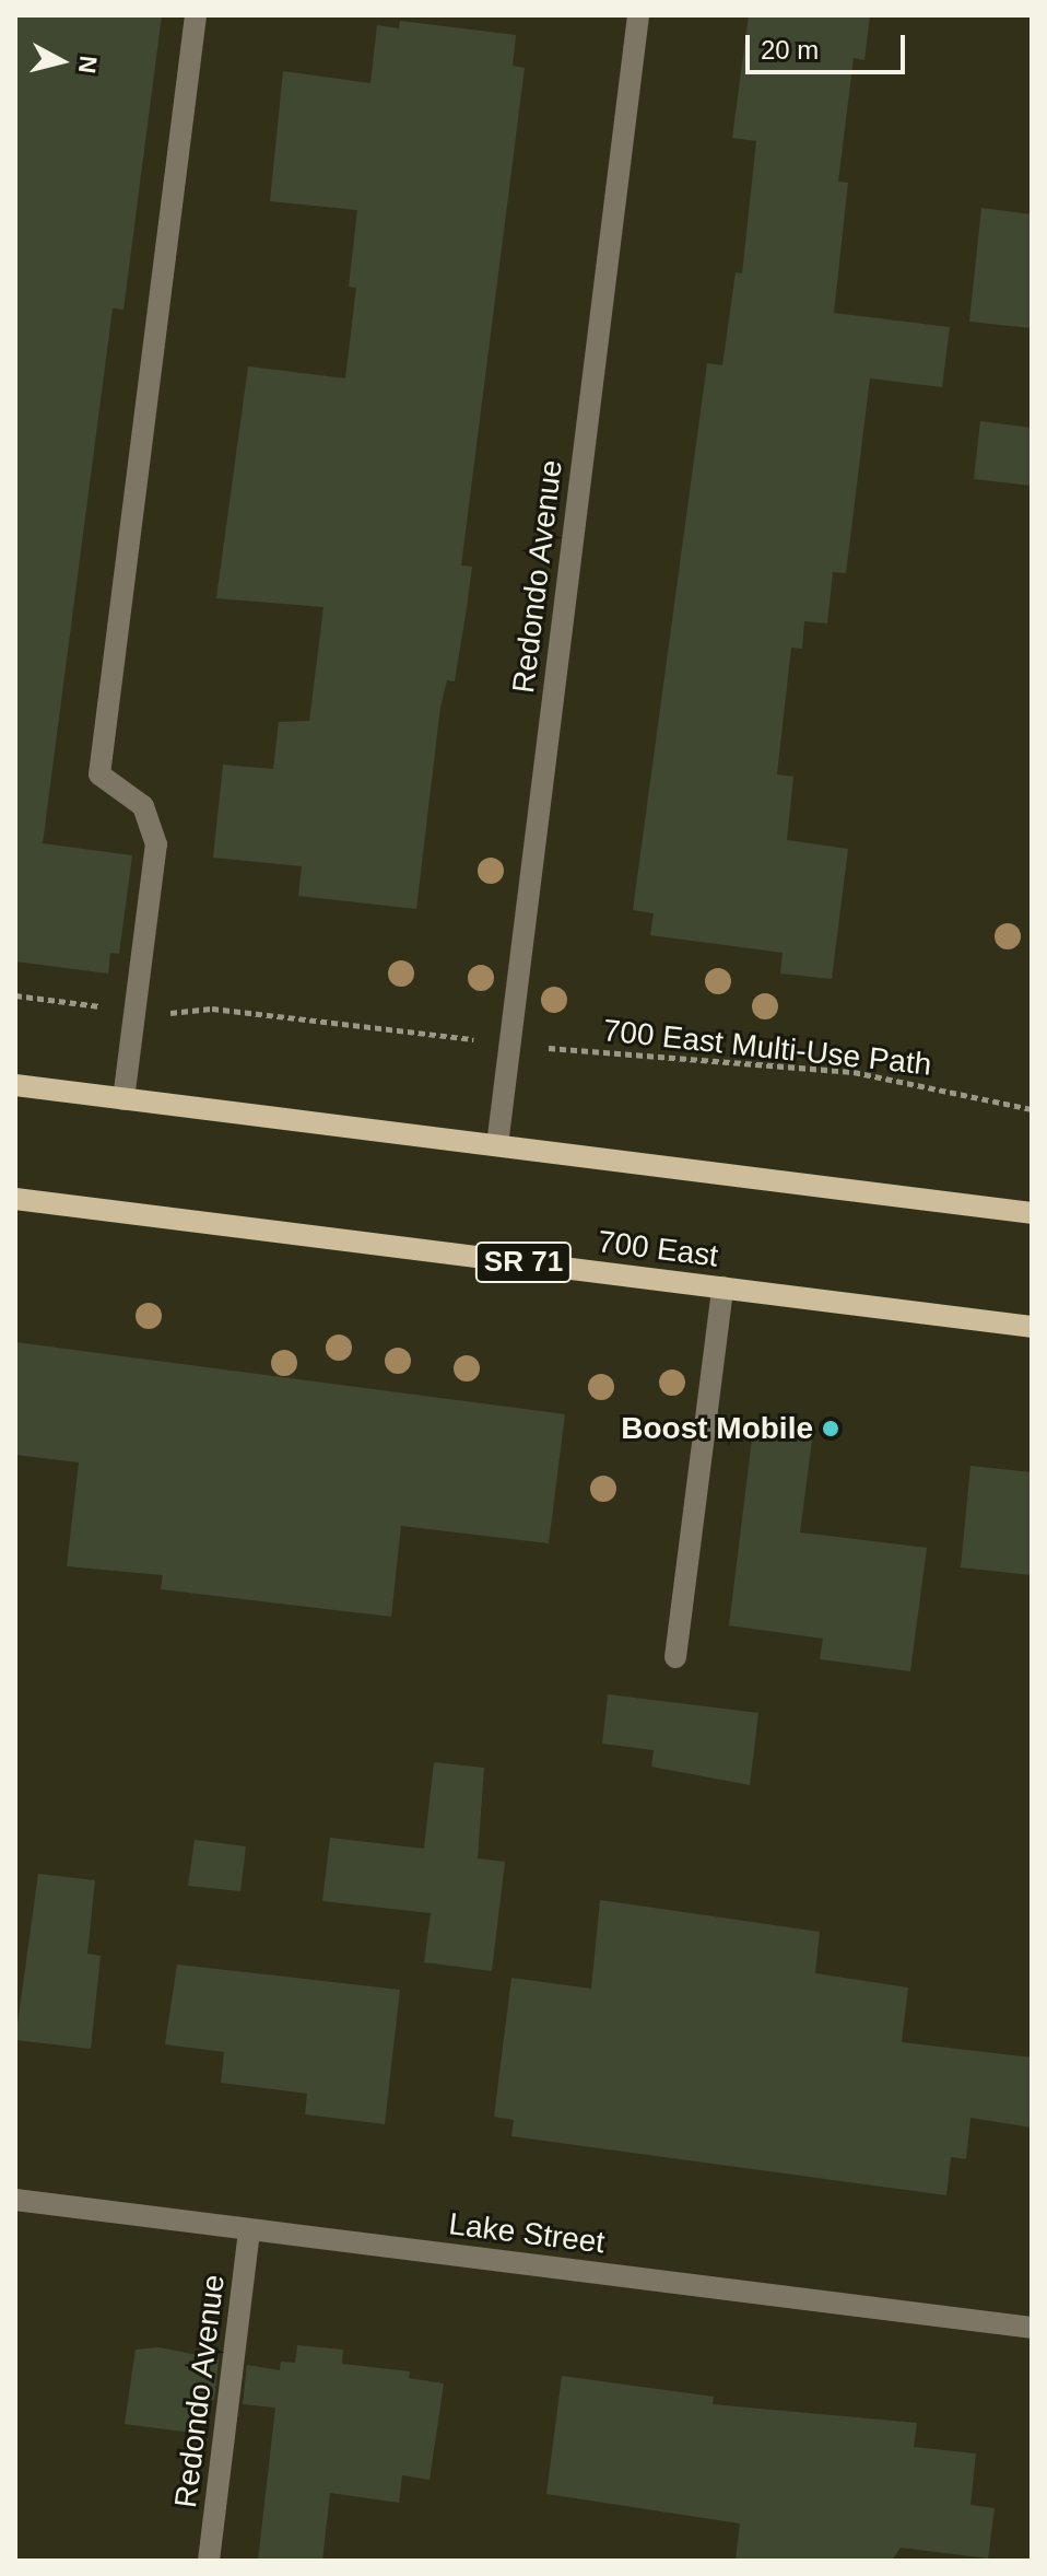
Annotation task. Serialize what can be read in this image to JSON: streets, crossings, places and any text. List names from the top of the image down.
{
  "streets": {
    "main road": ["700 East", "SR 71"],
    "street": ["Redondo Avenue", "Lake Street"],
    "path": ["700 East Multi-Use Path"]
  },
  "crossings": [
    ["Redondo Avenue", "Lake Street"]
  ],
  "places": ["Boost Mobile"],
  "scale_bar": "20 m",
  "north": "right"
}
